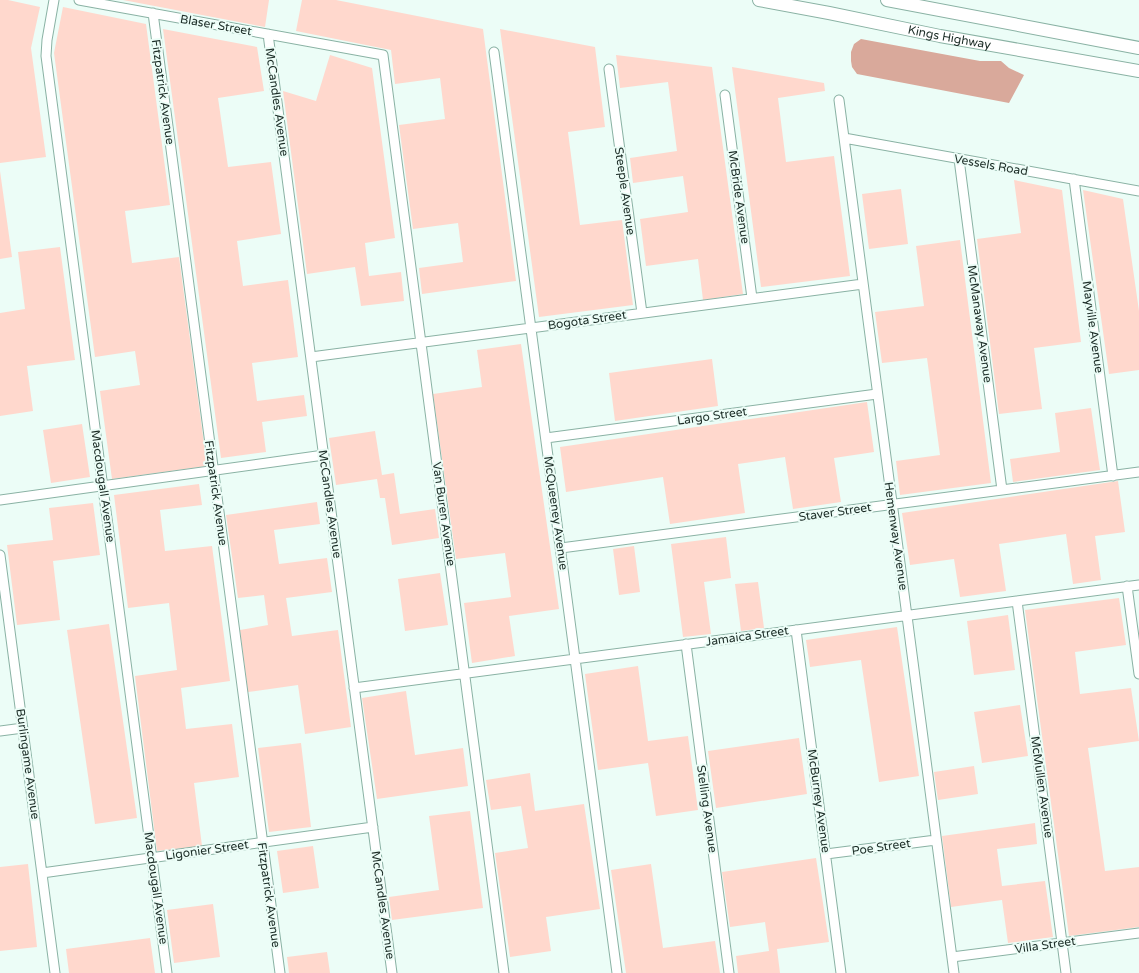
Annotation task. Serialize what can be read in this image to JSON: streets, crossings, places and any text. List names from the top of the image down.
{
  "streets": {
    "main road": ["Kings Highway"],
    "street": [
      "Blaser Street",
      "Fitzpatrick Avenue",
      "McCandles Avenue",
      "Vessels Road",
      "Steeple Avenue",
      "McBride Avenue",
      "Bogota Street",
      "McManaway Avenue",
      "Mayville Avenue",
      "Largo Street",
      "Macdougall Avenue",
      "Staver Street",
      "McQueeney Avenue",
      "Van Buren Avenue",
      "Hemenway Avenue",
      "Jamaica Street",
      "Burlingame Avenue",
      "McMullen Avenue",
      "McBurney Avenue",
      "Stelling Avenue",
      "Poe Street",
      "Ligonier Street",
      "Villa Street"
    ]
  },
  "crossings": [
    ["Blaser Street", "Fitzpatrick Avenue"],
    ["Blaser Street", "McCandles Avenue"],
    ["Blaser Street", "Van Buren Avenue"],
    ["Fitzpatrick Avenue", "Ligonier Street"],
    ["McCandles Avenue", "Bogota Street"],
    ["McCandles Avenue", "Jamaica Street"],
    ["McCandles Avenue", "Ligonier Street"],
    ["Vessels Road", "McManaway Avenue"],
    ["Vessels Road", "Mayville Avenue"],
    ["Vessels Road", "Hemenway Avenue"],
    ["Steeple Avenue", "Bogota Street"],
    ["McBride Avenue", "Bogota Street"],
    ["Bogota Street", "McQueeney Avenue"],
    ["Bogota Street", "Van Buren Avenue"],
    ["Bogota Street", "Hemenway Avenue"],
    ["McManaway Avenue", "Staver Street"],
    ["Mayville Avenue", "Staver Street"],
    ["Largo Street", "McQueeney Avenue"],
    ["Largo Street", "Hemenway Avenue"],
    ["Macdougall Avenue", "Ligonier Street"],
    ["Staver Street", "McQueeney Avenue"],
    ["Staver Street", "Hemenway Avenue"],
    ["McQueeney Avenue", "Jamaica Street"],
    ["Van Buren Avenue", "Jamaica Street"],
    ["Hemenway Avenue", "Jamaica Street"],
    ["Hemenway Avenue", "Poe Street"],
    ["Hemenway Avenue", "Villa Street"],
    ["Jamaica Street", "McMullen Avenue"],
    ["Jamaica Street", "McBurney Avenue"],
    ["Jamaica Street", "Stelling Avenue"],
    ["Burlingame Avenue", "Ligonier Street"],
    ["McMullen Avenue", "Villa Street"],
    ["McBurney Avenue", "Poe Street"]
  ]
}
